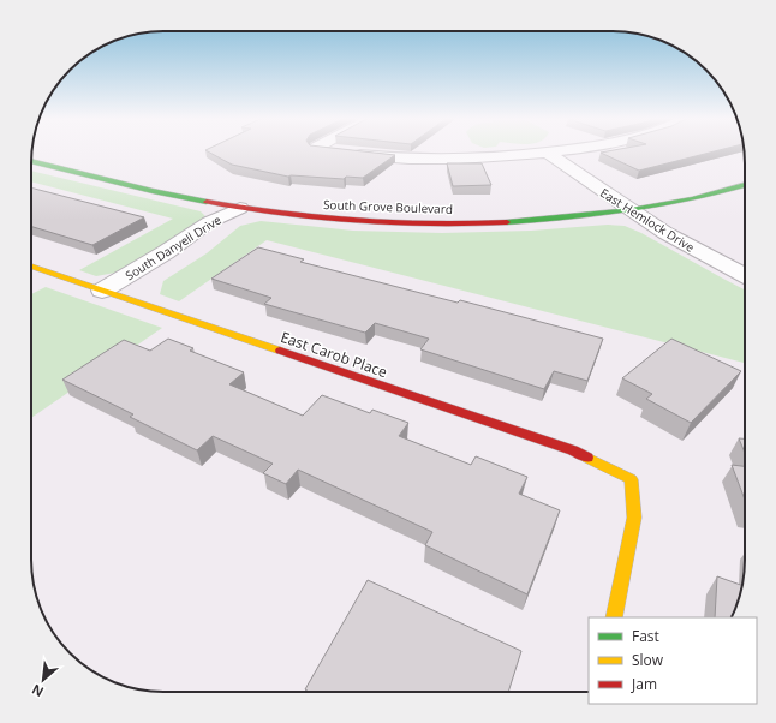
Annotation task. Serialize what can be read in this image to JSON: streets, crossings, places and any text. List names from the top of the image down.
{
  "streets": {
    "street": [
      "South Grove Boulevard",
      "East Hemlock Drive",
      "South Danyell Drive",
      "East Carob Place"
    ]
  },
  "crossings": [
    ["South Grove Boulevard", "East Hemlock Drive"],
    ["South Grove Boulevard", "South Danyell Drive"],
    ["South Danyell Drive", "East Carob Place"]
  ],
  "legend": ["Fast", "Slow", "Jam"],
  "north": "bottom left"
}
